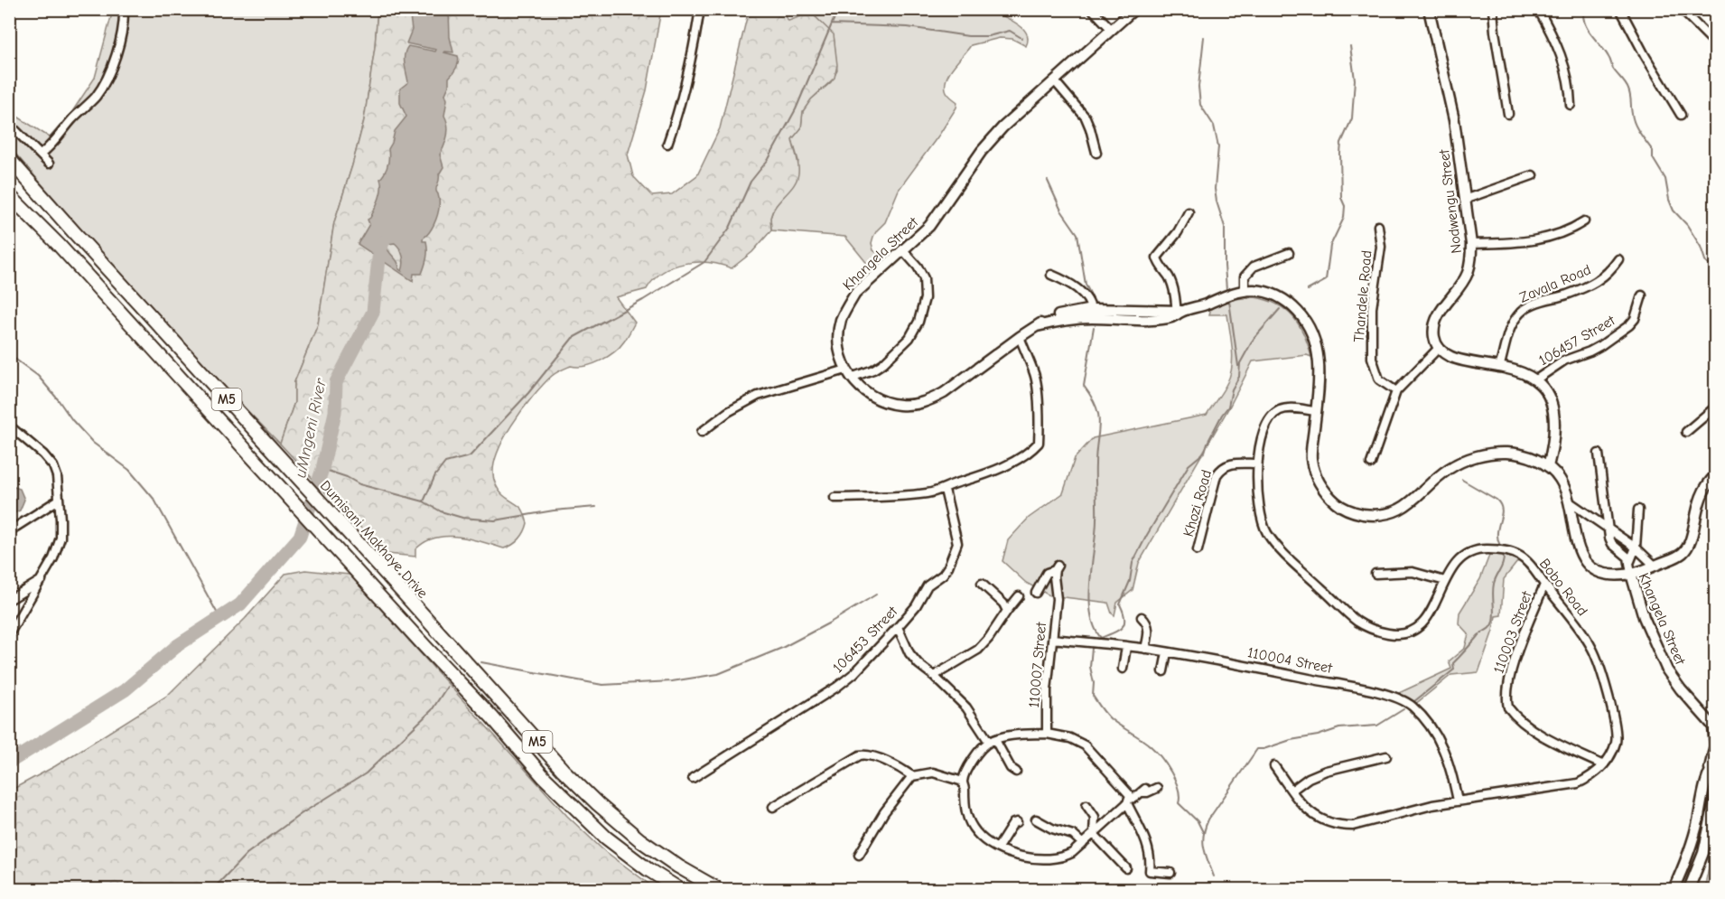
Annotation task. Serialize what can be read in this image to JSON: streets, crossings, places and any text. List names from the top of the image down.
{
  "streets": {
    "main road": ["M5", "Dumisani Makhaye Drive"],
    "street": [
      "Nodwengu Street",
      "Khangela Street",
      "Zavala Road",
      "Thandele Road",
      "106457 Street",
      "Khozi Road",
      "Bobo Road",
      "110003 Street",
      "106453 Street",
      "110004 Street",
      "110007 Street"
    ]
  },
  "crossings": [
    ["Khangela Street", "Bobo Road"],
    ["Khozi Road", "Bobo Road"],
    ["Bobo Road", "110003 Street"],
    ["Bobo Road", "110004 Street"],
    ["110004 Street", "110007 Street"]
  ],
  "water": ["uMngeni River"]
}
